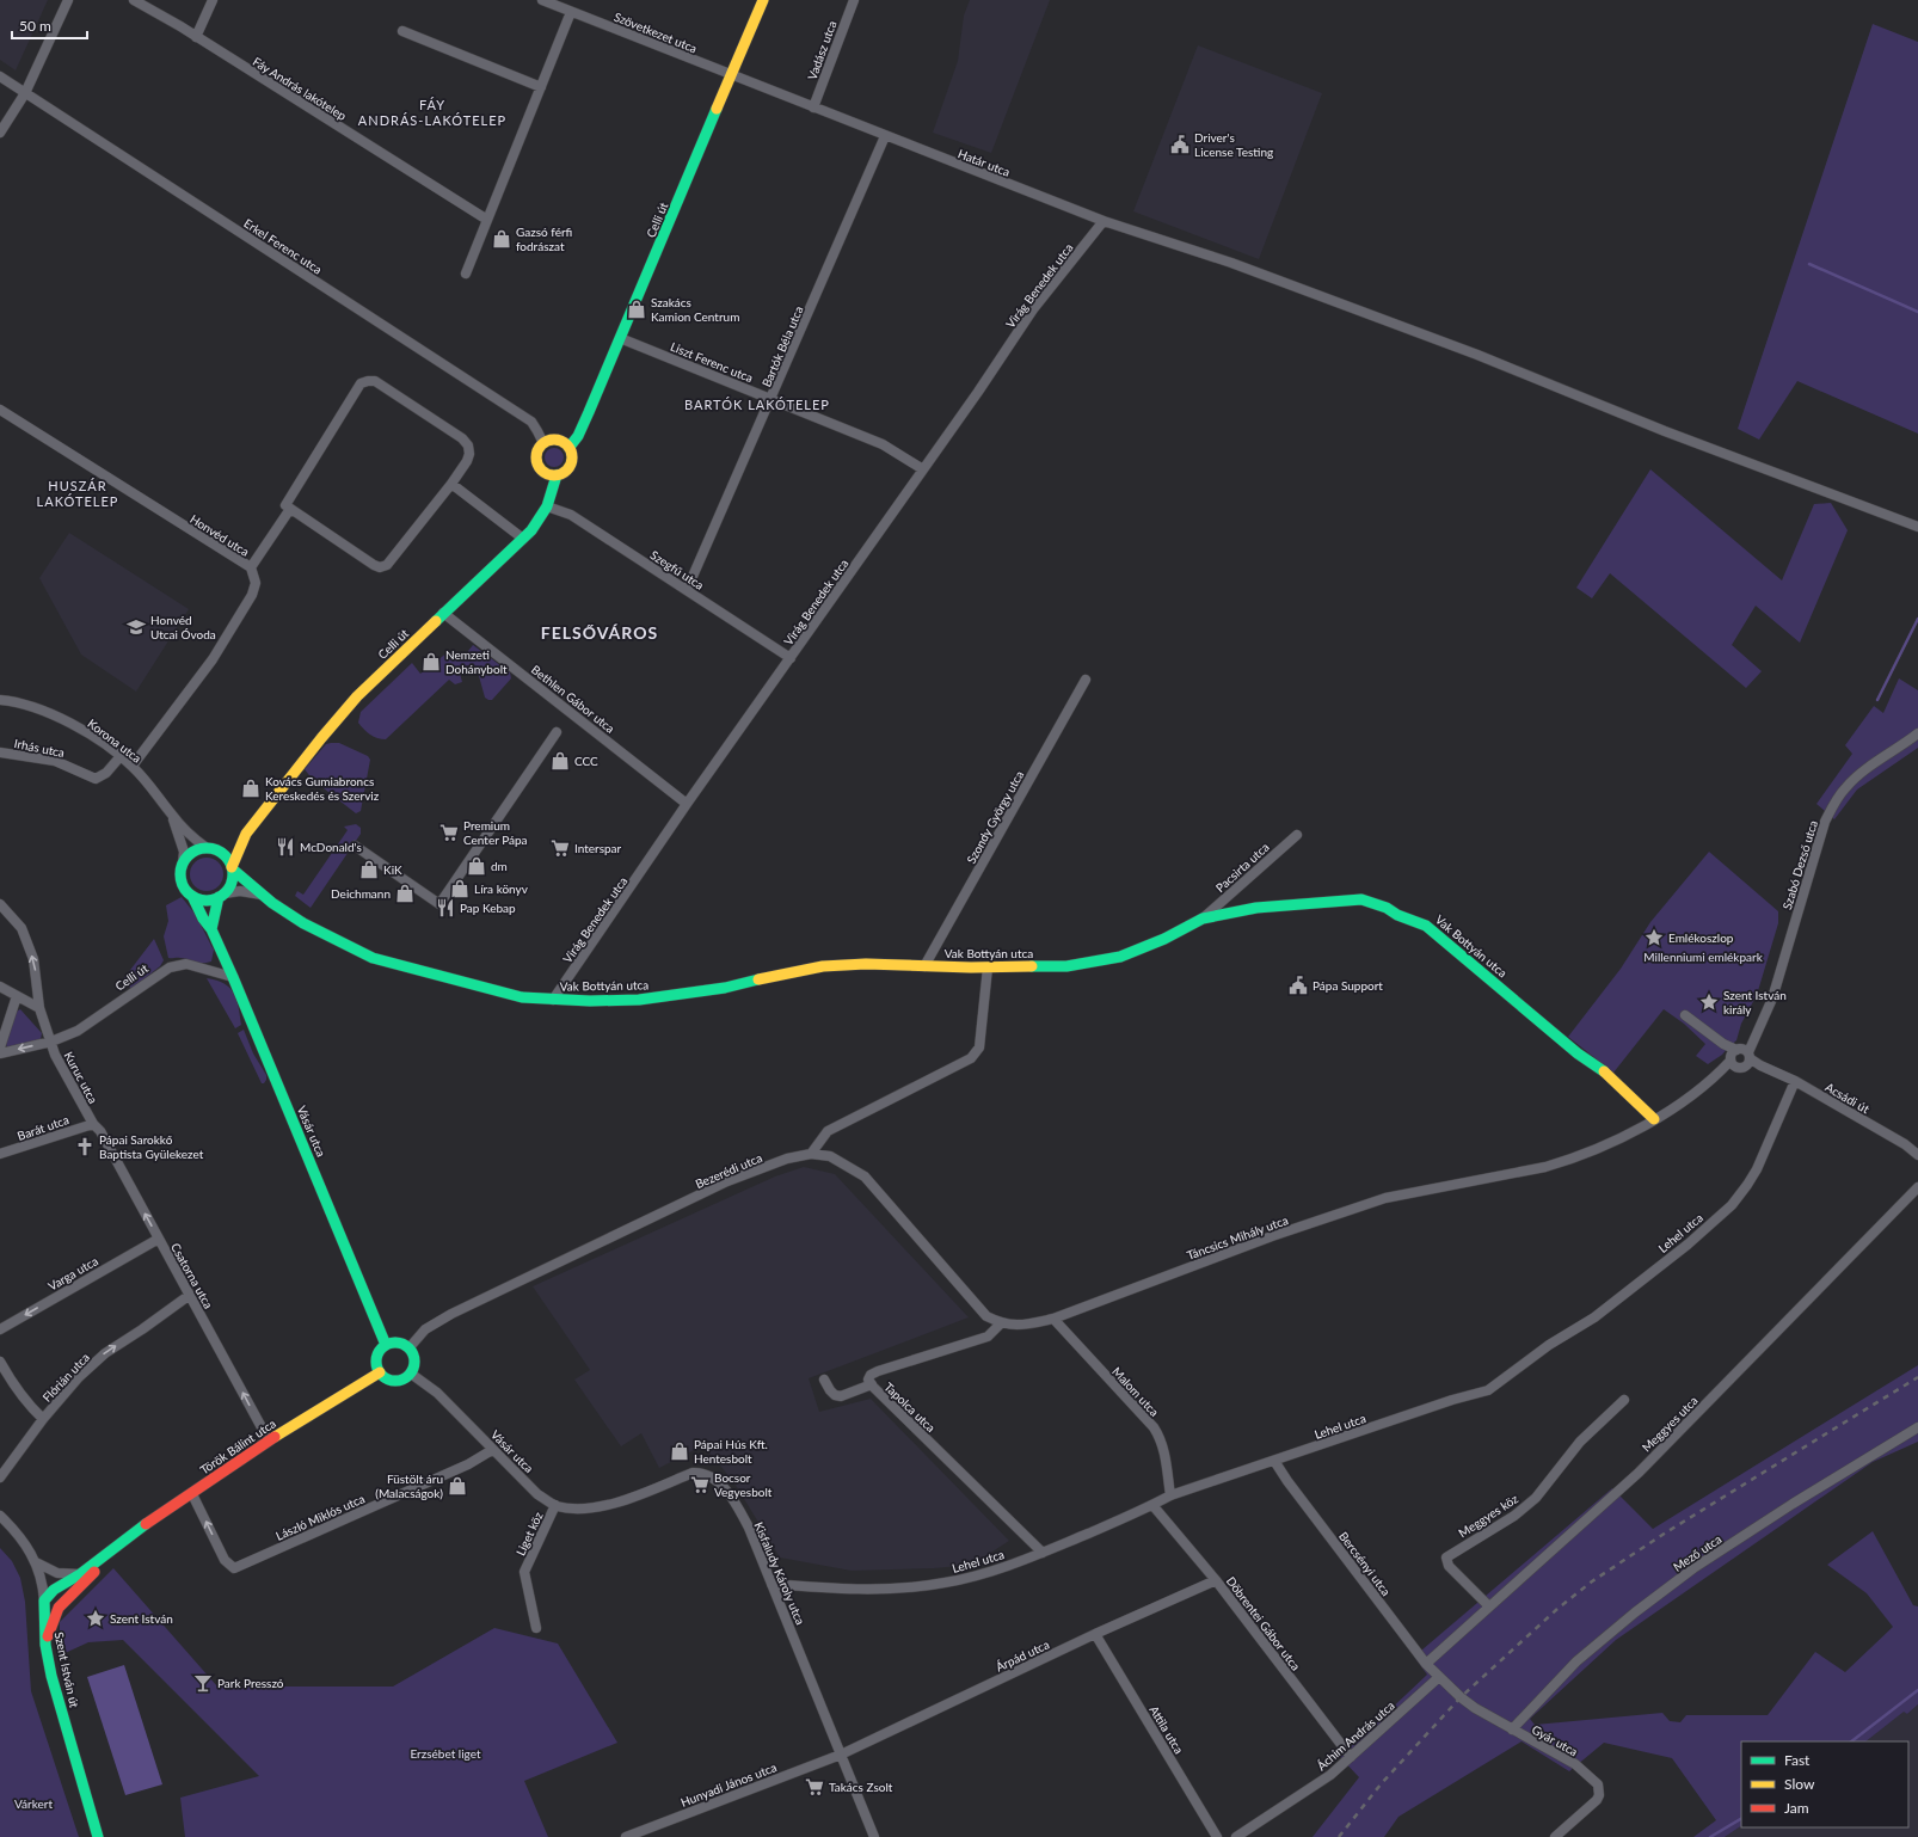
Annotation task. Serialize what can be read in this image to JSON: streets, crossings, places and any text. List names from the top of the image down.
{
  "streets": {
    "street": [
      "Szövetkezet utca",
      "Vadász utca",
      "Fáy András lakótelep",
      "Határ utca",
      "Celli út",
      "Erkel Ferenc utca",
      "Virág Benedek utca",
      "Bartók Béla utca",
      "Liszt Ferenc utca",
      "Honvéd utca",
      "Szegfű utca",
      "Bethlen Gábor utca",
      "Korona utca",
      "Irhás utca",
      "Szondy György utca",
      "Szabó Dezső utca",
      "Pacsirta utca",
      "Vak Bottyán utca",
      "Kuruc utca",
      "Acsádi út",
      "Barát utca",
      "Vásár utca",
      "Bezerédi utca",
      "Lehel utca",
      "Táncsics Mihály utca",
      "Varga utca",
      "Csatorna utca",
      "Flórián utca",
      "Malom utca",
      "Tapolca utca",
      "Meggyes utca",
      "Török Bálint utca",
      "Meggyes köz",
      "László Miklós utca",
      "Liget köz",
      "Mező utca",
      "Bercsényi utca",
      "Kisfaludy Károly utca",
      "Döbrentei Gábor utca",
      "Árpád utca",
      "Szent István út",
      "Attila utca",
      "Áchim András utca",
      "Gyár utca",
      "Hunyadi János utca"
    ]
  },
  "crossings": [
    ["Szövetkezet utca", "Határ utca"],
    ["Szövetkezet utca", "Celli út"],
    ["Vadász utca", "Határ utca"],
    ["Határ utca", "Celli út"],
    ["Határ utca", "Virág Benedek utca"],
    ["Határ utca", "Bartók Béla utca"],
    ["Celli út", "Erkel Ferenc utca"],
    ["Celli út", "Liszt Ferenc utca"],
    ["Celli út", "Szegfű utca"],
    ["Celli út", "Bethlen Gábor utca"],
    ["Celli út", "Korona utca"],
    ["Celli út", "Vak Bottyán utca"],
    ["Celli út", "Kuruc utca"],
    ["Celli út", "Vásár utca"],
    ["Virág Benedek utca", "Liszt Ferenc utca"],
    ["Virág Benedek utca", "Szegfű utca"],
    ["Virág Benedek utca", "Bethlen Gábor utca"],
    ["Virág Benedek utca", "Vak Bottyán utca"],
    ["Bartók Béla utca", "Liszt Ferenc utca"],
    ["Bartók Béla utca", "Szegfű utca"],
    ["Honvéd utca", "Korona utca"],
    ["Korona utca", "Irhás utca"],
    ["Korona utca", "Vak Bottyán utca"],
    ["Korona utca", "Vásár utca"],
    ["Szondy György utca", "Vak Bottyán utca"],
    ["Szabó Dezső utca", "Acsádi út"],
    ["Szabó Dezső utca", "Táncsics Mihály utca"],
    ["Pacsirta utca", "Vak Bottyán utca"],
    ["Vak Bottyán utca", "Vásár utca"],
    ["Vak Bottyán utca", "Táncsics Mihály utca"],
    ["Kuruc utca", "Barát utca"],
    ["Kuruc utca", "Csatorna utca"],
    ["Acsádi út", "Lehel utca"],
    ["Acsádi út", "Táncsics Mihály utca"],
    ["Barát utca", "Csatorna utca"],
    ["Vásár utca", "Bezerédi utca"],
    ["Vásár utca", "Török Bálint utca"],
    ["Vásár utca", "László Miklós utca"],
    ["Vásár utca", "Liget köz"],
    ["Vásár utca", "Kisfaludy Károly utca"],
    ["Bezerédi utca", "Táncsics Mihály utca"],
    ["Bezerédi utca", "Török Bálint utca"],
    ["Lehel utca", "Malom utca"],
    ["Lehel utca", "Tapolca utca"],
    ["Lehel utca", "Bercsényi utca"],
    ["Lehel utca", "Kisfaludy Károly utca"],
    ["Lehel utca", "Döbrentei Gábor utca"],
    ["Táncsics Mihály utca", "Malom utca"],
    ["Táncsics Mihály utca", "Tapolca utca"],
    ["Varga utca", "Csatorna utca"],
    ["Csatorna utca", "Flórián utca"],
    ["Csatorna utca", "Török Bálint utca"],
    ["Meggyes utca", "Meggyes köz"],
    ["Meggyes utca", "Bercsényi utca"],
    ["Török Bálint utca", "László Miklós utca"],
    ["Török Bálint utca", "Szent István út"],
    ["Liget köz", "Kisfaludy Károly utca"],
    ["Mező utca", "Gyár utca"],
    ["Bercsényi utca", "Áchim András utca"],
    ["Bercsényi utca", "Gyár utca"],
    ["Kisfaludy Károly utca", "Árpád utca"],
    ["Kisfaludy Károly utca", "Hunyadi János utca"],
    ["Döbrentei Gábor utca", "Árpád utca"],
    ["Döbrentei Gábor utca", "Áchim András utca"],
    ["Árpád utca", "Attila utca"],
    ["Árpád utca", "Hunyadi János utca"],
    ["Áchim András utca", "Gyár utca"]
  ],
  "one_way": [
    "Kuruc utca",
    "Varga utca",
    "Csatorna utca",
    "Flórián utca",
    "László Miklós utca"
  ],
  "districts": [
    "FÁY ANDRÁS-LAKÓTELEP",
    "BARTÓK LAKÓTELEP",
    "HUSZÁR LAKÓTELEP",
    "FELSŐVÁROS"
  ],
  "parks": ["Millenniumi emlékpark", "Erzsébet liget", "Várkert"],
  "places": {
    "public building": ["Driver's License Testing", "Pápa Support"],
    "shop": [
      "Gazsó férfi fodrászat",
      "Szakács Kamion Centrum",
      "Nemzeti Dohánybolt",
      "CCC",
      "Kovács Gumiabroncs Kereskedés és Szerviz",
      "dm",
      "KiK",
      "Líra könyv",
      "Deichmann",
      "Pápai Hús Kft. Hentesbolt",
      "Füstölt áru (Malacságok)"
    ],
    "school or university": ["Honvéd Utcai Óvoda"],
    "supermarket": [
      "Premium Center Pápa",
      "Interspar",
      "Bocsor Vegyesbolt",
      "Takács Zsolt"
    ],
    "restaurant": ["McDonald's", "Pap Kebap"],
    "place": ["Emlékoszlop", "Szent István király", "Szent István"],
    "church": ["Pápai Sarokkő Baptista Gyülekezet"],
    "bar": ["Park Presszó"]
  },
  "legend": ["Fast", "Slow", "Jam"],
  "scale_bar": "50 m"
}
